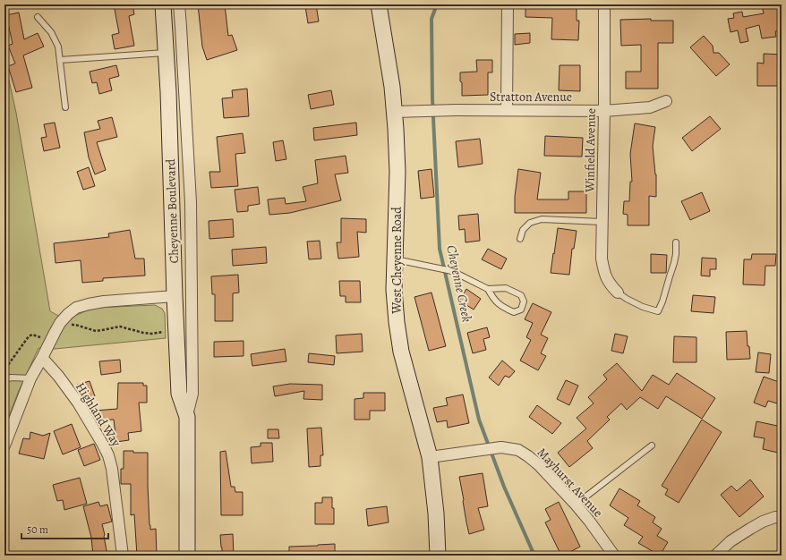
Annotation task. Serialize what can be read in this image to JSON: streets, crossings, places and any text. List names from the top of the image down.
{
  "streets": {
    "street": [
      "Stratton Avenue",
      "Winfield Avenue",
      "Cheyenne Boulevard",
      "West Cheyenne Road",
      "Highland Way",
      "Mayhurst Avenue"
    ]
  },
  "crossings": [
    ["Stratton Avenue", "Winfield Avenue"],
    ["Stratton Avenue", "West Cheyenne Road"],
    ["West Cheyenne Road", "Mayhurst Avenue"]
  ],
  "water": ["Cheyenne Creek"],
  "scale_bar": "50 m"
}
